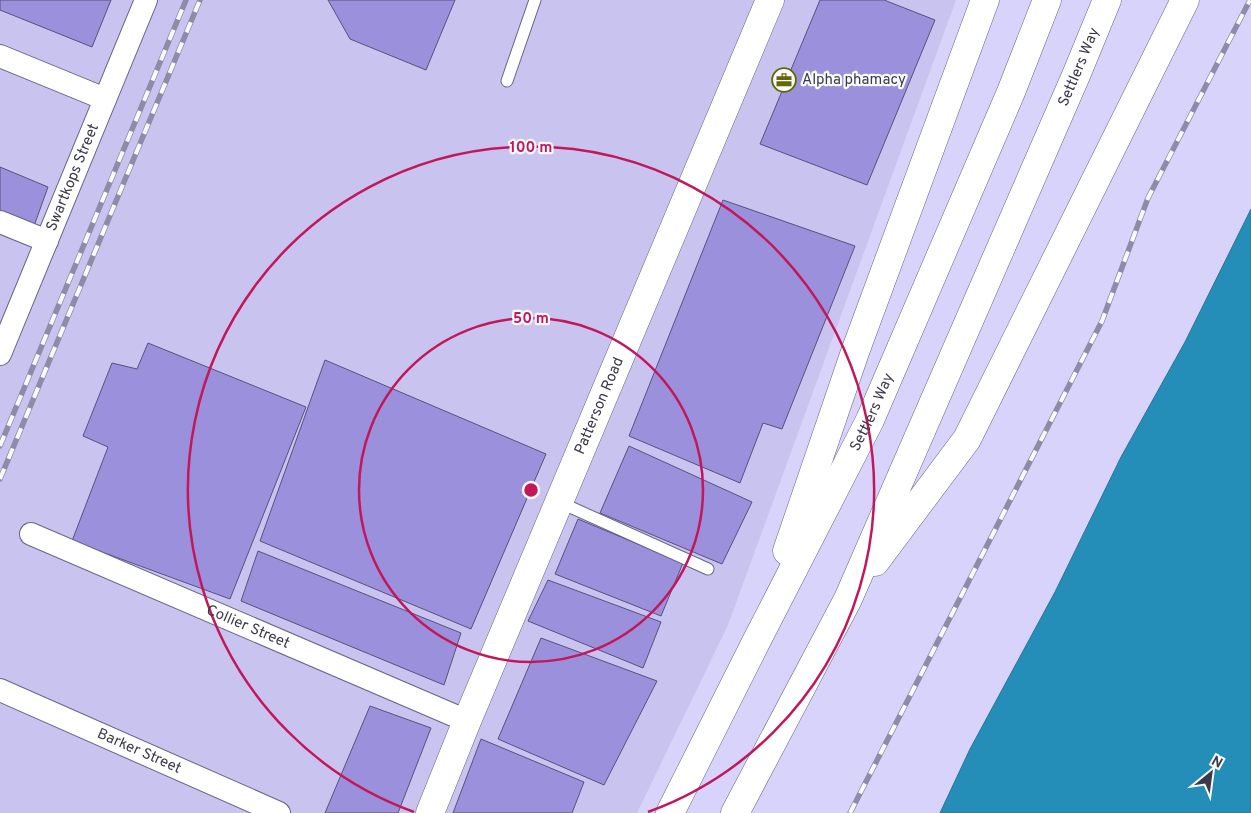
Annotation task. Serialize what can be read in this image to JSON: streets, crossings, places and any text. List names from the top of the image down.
{
  "streets": {
    "main road": ["Settlers Way", "Patterson Road"],
    "street": ["Swartkops Street", "Collier Street", "Barker Street"]
  },
  "crossings": [
    ["Patterson Road", "Collier Street"]
  ],
  "places": {
    "office": ["Alpha phamacy"]
  },
  "north": "top right",
  "rings": ["100 m", "50 m"]
}
